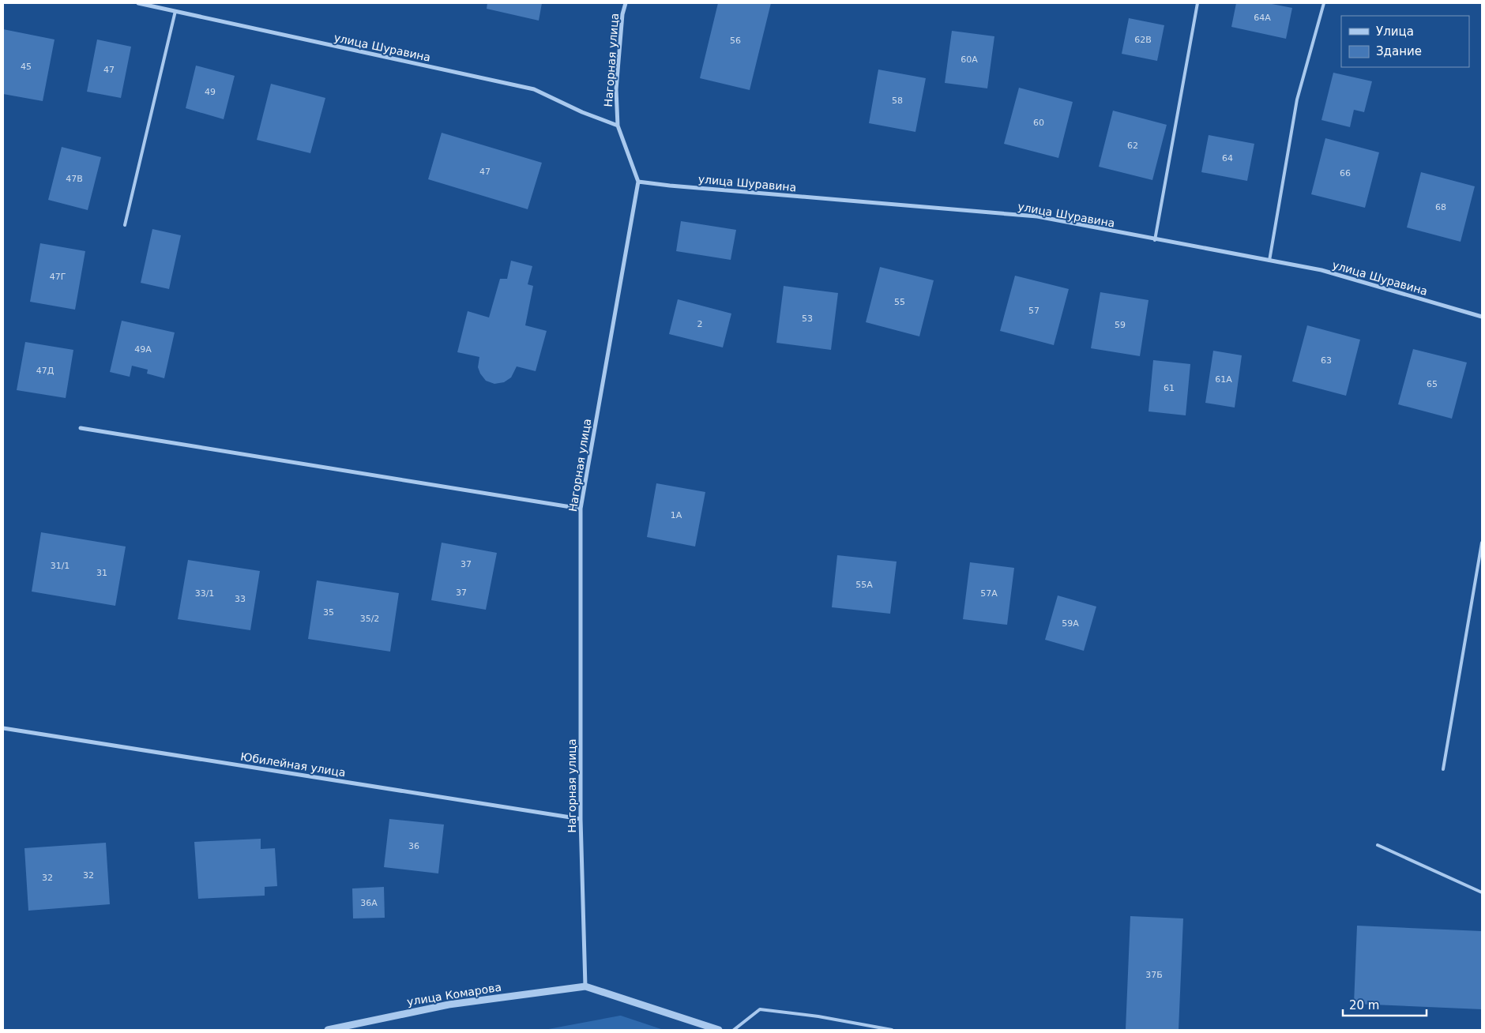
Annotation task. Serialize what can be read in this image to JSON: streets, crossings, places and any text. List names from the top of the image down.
{
  "streets": {
    "street": [
      "улица Шуравина",
      "Нагорная улица",
      "Юбилейная улица",
      "улица Комарова"
    ]
  },
  "crossings": [
    ["улица Шуравина", "Нагорная улица"],
    ["Нагорная улица", "Юбилейная улица"],
    ["Нагорная улица", "улица Комарова"]
  ],
  "house_numbers": [
    "64А",
    "62В",
    "56",
    "60А",
    "45",
    "47",
    "49",
    "58",
    "60",
    "62",
    "64",
    "47",
    "66",
    "47В",
    "68",
    "47Г",
    "55",
    "57",
    "53",
    "2",
    "59",
    "49А",
    "63",
    "47Д",
    "61А",
    "65",
    "61",
    "1А",
    "37",
    "31/1",
    "31",
    "55А",
    "37",
    "33/1",
    "57А",
    "33",
    "35",
    "35/2",
    "59А",
    "36",
    "32",
    "32",
    "36А",
    "37Б"
  ],
  "legend": ["Улица", "Здание"],
  "scale_bar": "20 m"
}
